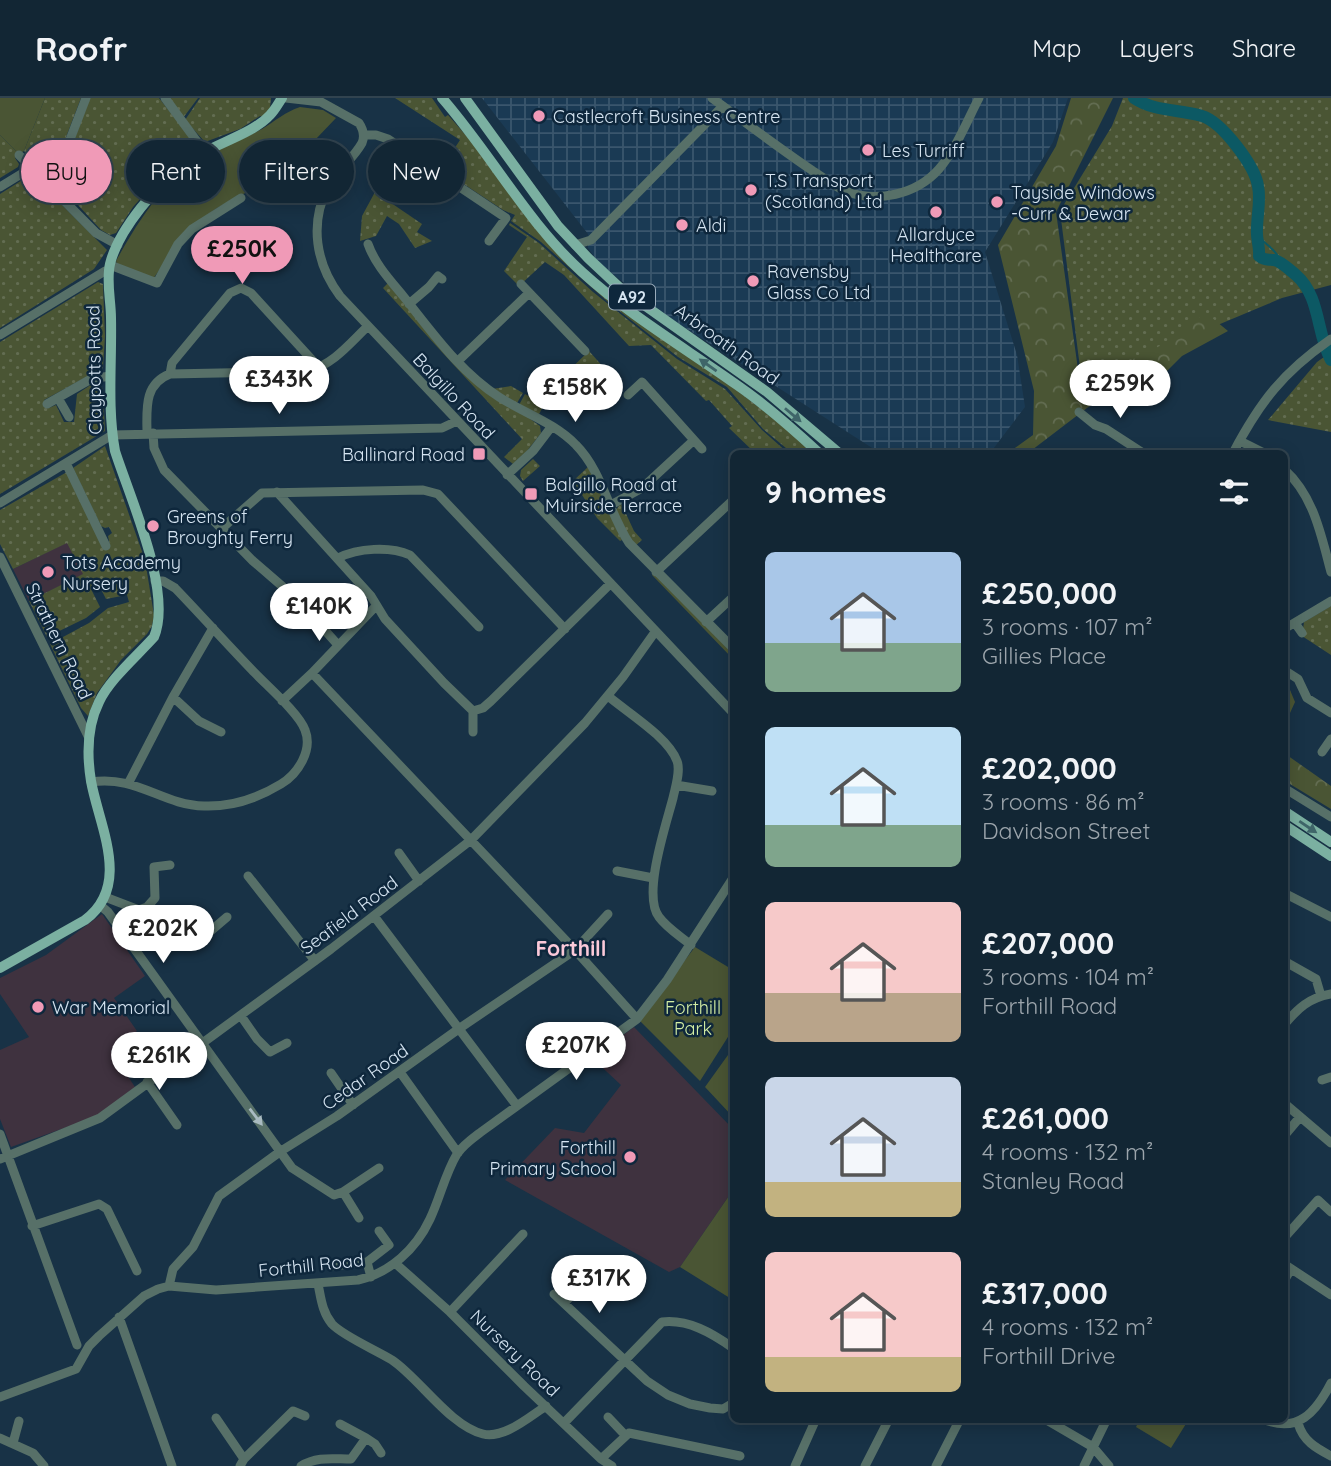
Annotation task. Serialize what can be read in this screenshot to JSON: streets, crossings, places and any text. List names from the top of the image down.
{
  "streets": {
    "main road": ["A92", "Arbroath Road", "Claypotts Road"],
    "street": [
      "Balgillo Road",
      "Strathern Road",
      "Seafield Road",
      "Cedar Road",
      "Forthill Road",
      "Nursery Road"
    ]
  },
  "crossings": [
    ["Claypotts Road", "Strathern Road"],
    ["Balgillo Road", "Seafield Road"],
    ["Cedar Road", "Forthill Road"],
    ["Forthill Road", "Nursery Road"]
  ],
  "districts": ["Forthill"],
  "parks": ["Forthill Park"],
  "places": {
    "other": [
      "Castlecroft Business Centre",
      "Les Turriff",
      "T.S Transport (Scotland) Ltd",
      "Tayside Windows -Curr & Dewar",
      "Allardyce Healthcare",
      "Aldi",
      "Ravensby Glass Co Ltd",
      "Greens of Broughty Ferry",
      "Tots Academy Nursery",
      "War Memorial",
      "Forthill Primary School"
    ],
    "transit": ["Ballinard Road", "Balgillo Road at Muirside Terrace"]
  },
  "page": {
    "header": "Roofr",
    "nav": ["Map", "Layers", "Share"],
    "chip": [
      "Buy",
      "Rent",
      "Filters",
      "New"
    ],
    "price": [
      "£250K",
      "£343K",
      "£259K",
      "£158K",
      "£140K",
      "£202K",
      "£207K",
      "£261K",
      "£317K"
    ],
    "heading": "9 homes",
    "list": [
      {
        "name": "£250,000",
        "note": "3 rooms · 107 m² · Gillies Place"
      },
      {
        "name": "£202,000",
        "note": "3 rooms · 86 m² · Davidson Street"
      },
      {
        "name": "£207,000",
        "note": "3 rooms · 104 m² · Forthill Road"
      },
      {
        "name": "£261,000",
        "note": "4 rooms · 132 m² · Stanley Road"
      },
      {
        "name": "£317,000",
        "note": "4 rooms · 132 m² · Forthill Drive"
      }
    ]
  }
}
